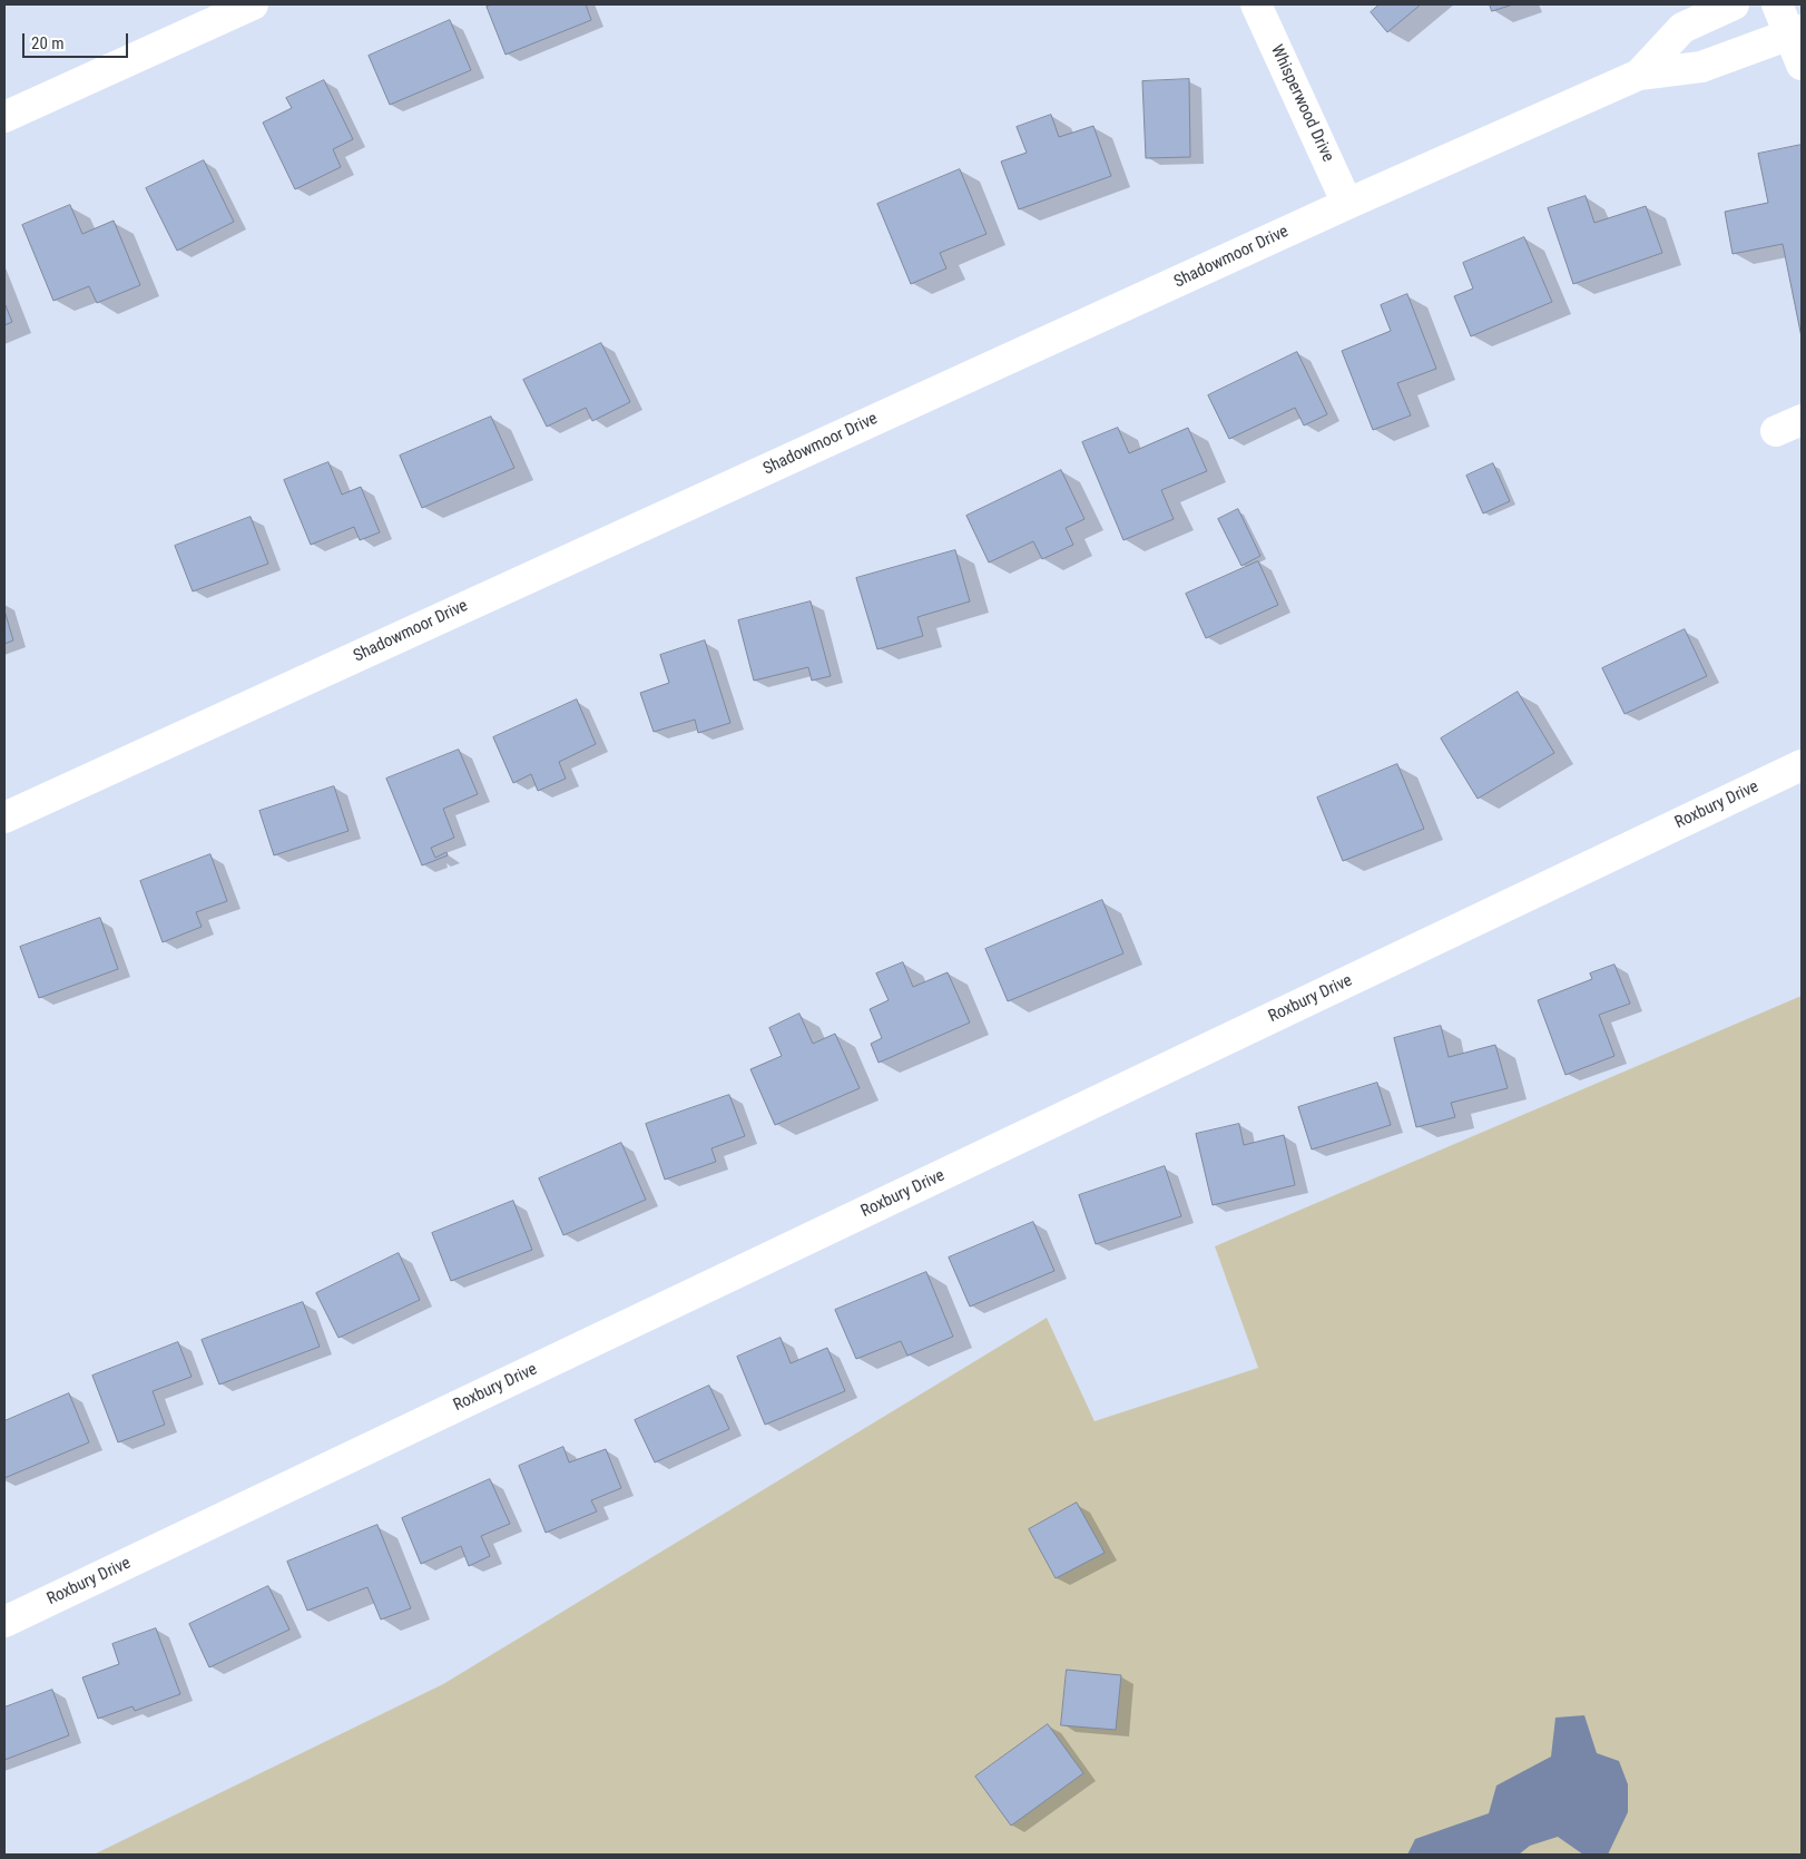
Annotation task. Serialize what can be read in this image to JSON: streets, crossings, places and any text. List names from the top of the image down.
{
  "streets": {
    "street": ["Whisperwood Drive", "Shadowmoor Drive", "Roxbury Drive"]
  },
  "crossings": [
    ["Whisperwood Drive", "Shadowmoor Drive"]
  ],
  "scale_bar": "20 m"
}
